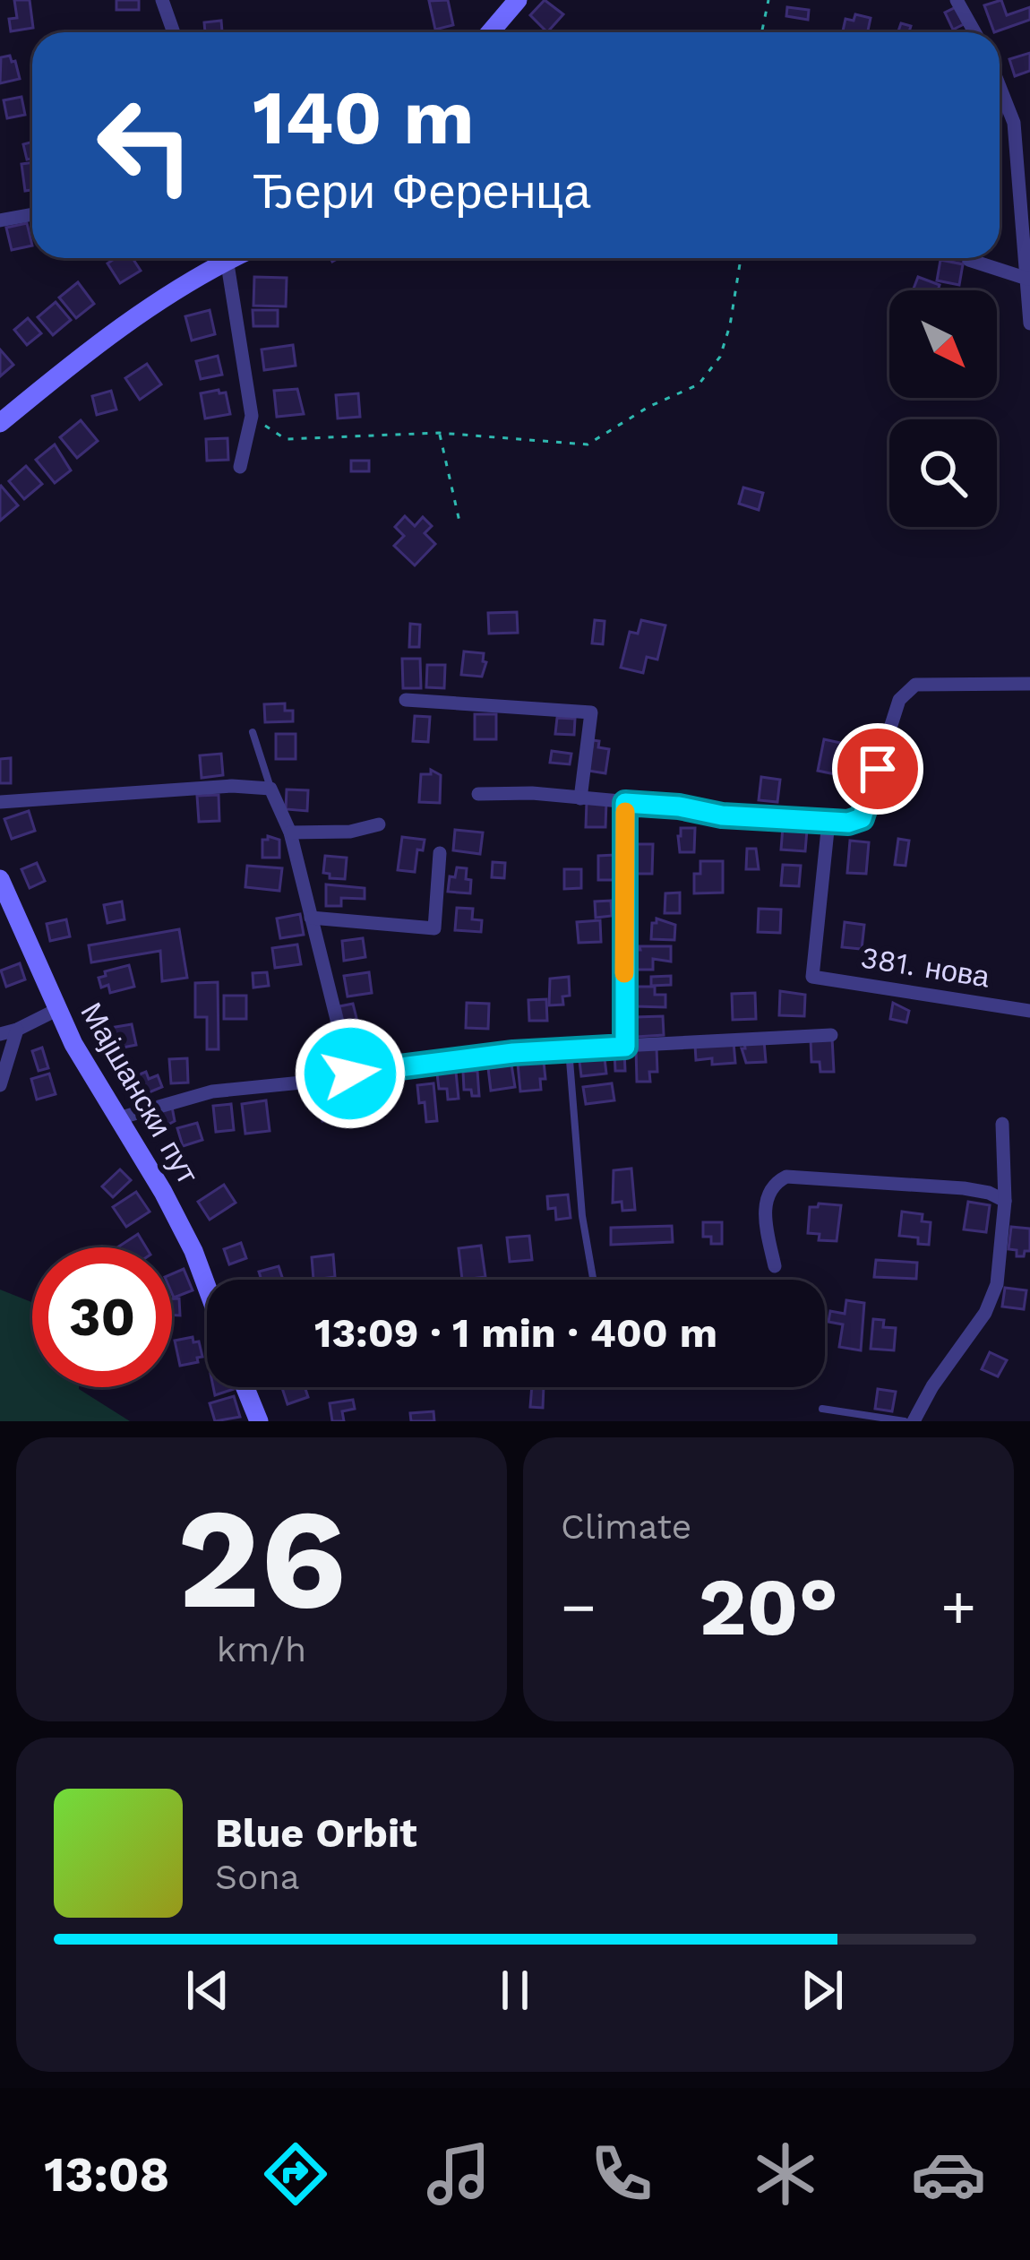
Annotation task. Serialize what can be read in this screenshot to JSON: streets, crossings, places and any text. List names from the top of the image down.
{
  "streets": {
    "street": ["381. нова", "Мајшански пут"]
  },
  "north": "bottom right",
  "page": {
    "turn": ["140 m", "Ђери Ференца"],
    "limit": "30",
    "trip": "13:09 · 1 min · 400 m",
    "tile": [
      ["26", "km/h"],
      "Climate"
    ],
    "heat": ["−", "20°", "+"],
    "song": ["Blue Orbit", "Sona"],
    "tabs": "13:08"
  }
}
